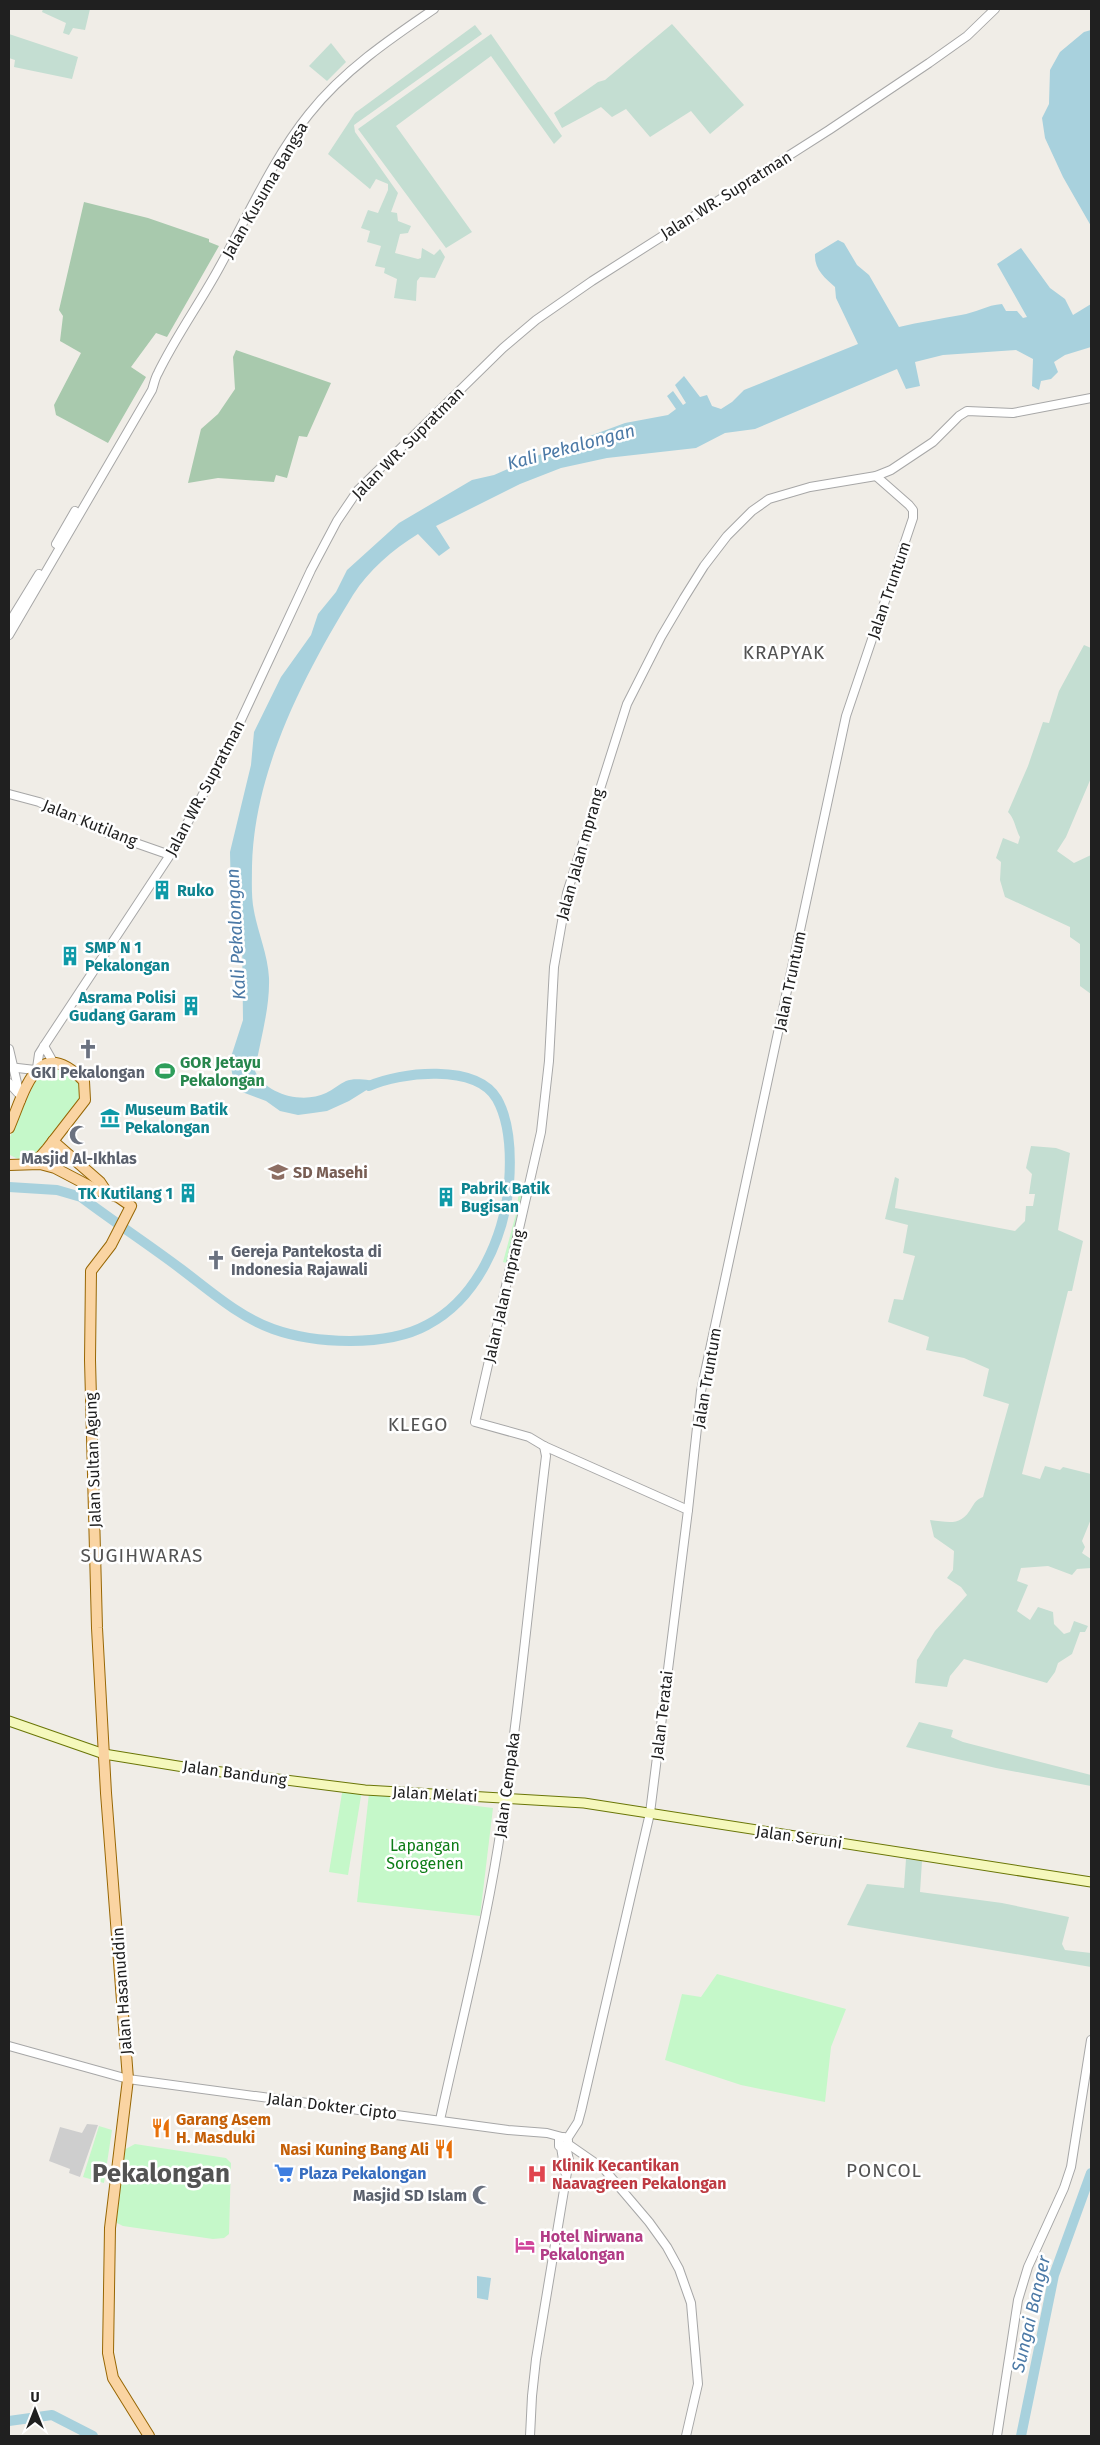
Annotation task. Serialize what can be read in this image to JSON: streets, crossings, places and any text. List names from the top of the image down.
{
  "streets": {
    "main road": [
      "Jalan Sultan Agung",
      "Jalan Bandung",
      "Jalan Melati",
      "Jalan Seruni",
      "Jalan Hasanuddin"
    ],
    "street": [
      "Jalan Kusuma Bangsa",
      "Jalan WR. Supratman",
      "Jalan Truntum",
      "Jalan Kutilang",
      "Jalan Jalan mprang",
      "Jalan Teratai",
      "Jalan Cempaka",
      "Jalan Dokter Cipto"
    ]
  },
  "crossings": [
    ["Jalan WR. Supratman", "Jalan Kutilang"],
    ["Jalan Truntum", "Jalan Jalan mprang"],
    ["Jalan Truntum", "Jalan Teratai"],
    ["Jalan Jalan mprang", "Jalan Cempaka"],
    ["Jalan Sultan Agung", "Jalan Bandung"],
    ["Jalan Sultan Agung", "Jalan Hasanuddin"],
    ["Jalan Teratai", "Jalan Seruni"],
    ["Jalan Teratai", "Jalan Dokter Cipto"],
    ["Jalan Bandung", "Jalan Melati"],
    ["Jalan Bandung", "Jalan Hasanuddin"],
    ["Jalan Cempaka", "Jalan Melati"],
    ["Jalan Cempaka", "Jalan Seruni"],
    ["Jalan Cempaka", "Jalan Dokter Cipto"],
    ["Jalan Melati", "Jalan Seruni"],
    ["Jalan Hasanuddin", "Jalan Dokter Cipto"]
  ],
  "districts": [
    "KRAPYAK",
    "KLEGO",
    "SUGIHWARAS",
    "PONCOL",
    "Pekalongan"
  ],
  "water": ["Kali Pekalongan", "Sungai Banger"],
  "parks": ["Lapangan Sorogenen"],
  "places": {
    "building": [
      "Ruko",
      "SMP N 1 Pekalongan",
      "Asrama Polisi Gudang Garam",
      "TK Kutilang 1",
      "Pabrik Batik Bugisan"
    ],
    "church": ["GKI Pekalongan", "Gereja Pantekosta di Indonesia Rajawali"],
    "sports": ["GOR Jetayu Pekalongan"],
    "museum": ["Museum Batik Pekalongan"],
    "mosque": ["Masjid Al-Ikhlas", "Masjid SD Islam"],
    "school or university": ["SD Masehi"],
    "restaurant": ["Garang Asem H. Masduki", "Nasi Kuning Bang Ali"],
    "supermarket": ["Plaza Pekalongan"],
    "hospital": ["Klinik Kecantikan Naavagreen Pekalongan"],
    "hotel": ["Hotel Nirwana Pekalongan"]
  },
  "north": "top"
}
